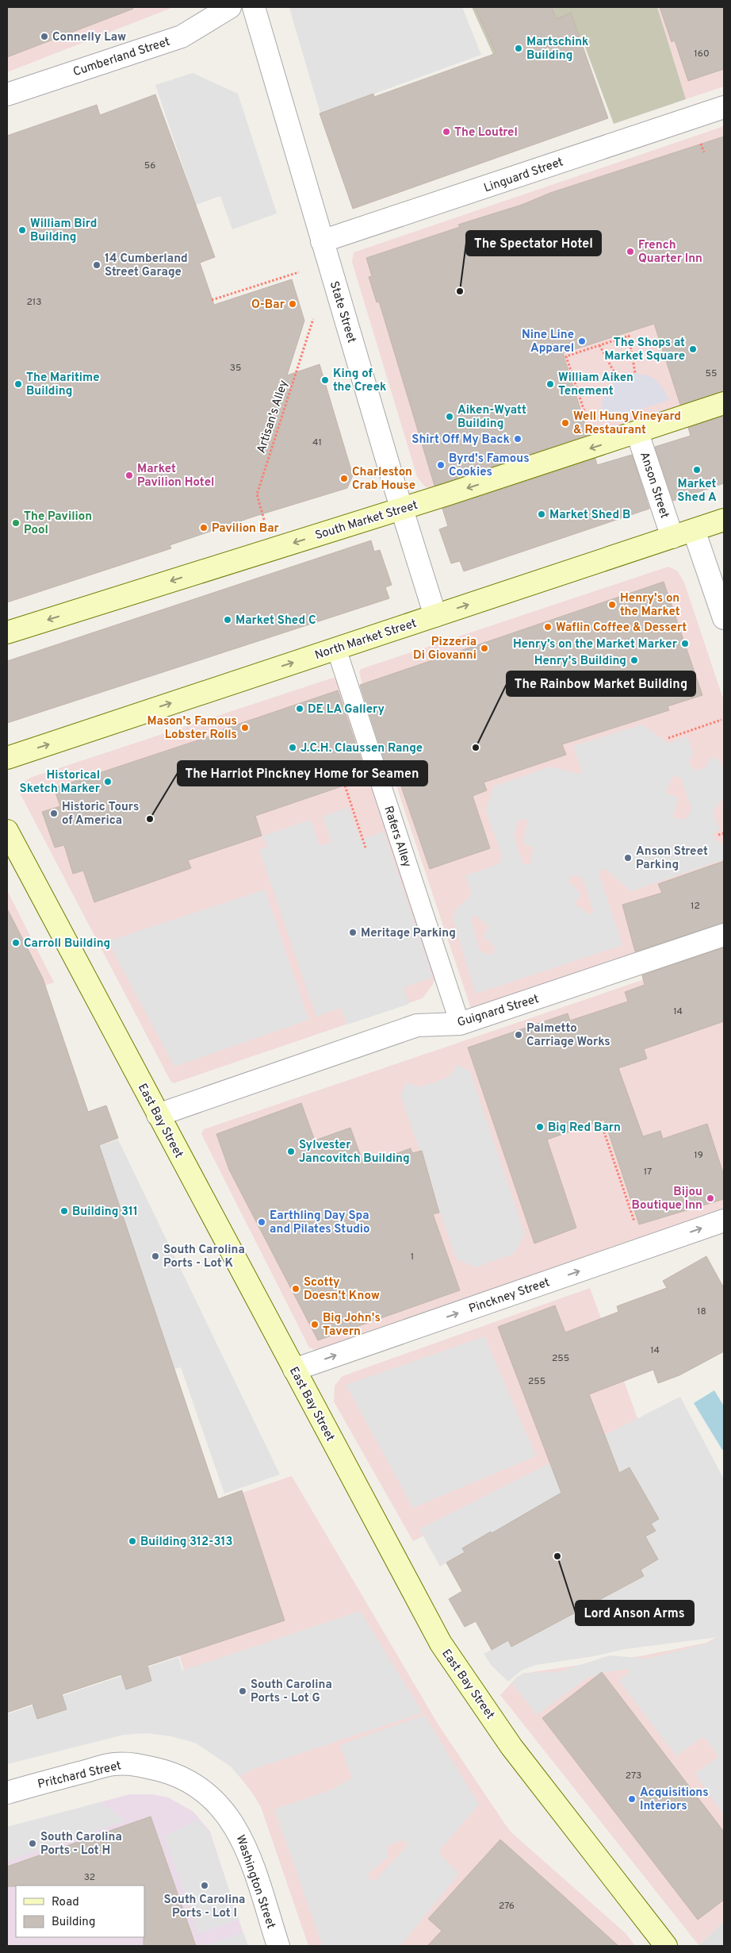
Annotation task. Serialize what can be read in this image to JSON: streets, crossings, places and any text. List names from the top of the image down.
{
  "streets": {
    "street": [
      "Cumberland Street",
      "Linguard Street",
      "State Street",
      "Anson Street",
      "South Market Street",
      "North Market Street",
      "Guignard Street",
      "East Bay Street",
      "Pinckney Street",
      "Pritchard Street",
      "Washington Street"
    ],
    "lane": ["Rafers Alley"],
    "path": ["Artisan's Alley"]
  },
  "crossings": [
    ["Linguard Street", "State Street"],
    ["State Street", "South Market Street"],
    ["State Street", "North Market Street"],
    ["Anson Street", "South Market Street"],
    ["Anson Street", "North Market Street"],
    ["North Market Street", "Rafers Alley"],
    ["Rafers Alley", "Guignard Street"],
    ["Guignard Street", "East Bay Street"],
    ["East Bay Street", "Pinckney Street"],
    ["Pritchard Street", "Washington Street"]
  ],
  "one_way": ["South Market Street", "North Market Street", "Pinckney Street"],
  "places": [
    "Connelly Law",
    "Martschink Building",
    "The Loutrel",
    "William Bird Building",
    "French Quarter Inn",
    "14 Cumberland Street Garage",
    "The Spectator Hotel",
    "O-Bar",
    "Nine Line Apparel",
    "The Shops at Market Square",
    "King of the Creek",
    "The Maritime Building",
    "William Aiken Tenement",
    "Aiken-Wyatt Building",
    "Well Hung Vineyard & Restaurant",
    "Shirt Off My Back",
    "Byrd's Famous Cookies",
    "Market Shed A",
    "Market Pavilion Hotel",
    "Charleston Crab House",
    "Market Shed B",
    "The Pavilion Pool",
    "Pavilion Bar",
    "Henry's on the Market",
    "Market Shed C",
    "Waflin Coffee & Dessert",
    "Henry’s on the Market Marker",
    "Pizzeria Di Giovanni",
    "Henry's Building",
    "DE LA Gallery",
    "Mason's Famous Lobster Rolls",
    "J.C.H. Claussen Range",
    "The Rainbow Market Building",
    "Historical Sketch Marker",
    "Historic Tours of America",
    "The Harriot Pinckney Home for Seamen",
    "Anson Street Parking",
    "Meritage Parking",
    "Carroll Building",
    "Palmetto Carriage Works",
    "Big Red Barn",
    "Sylvester Jancovitch Building",
    "Bijou Boutique Inn",
    "Building 311",
    "Earthling Day Spa and Pilates Studio",
    "South Carolina Ports - Lot K",
    "Scotty Doesn't Know",
    "Big John's Tavern",
    "Building 312-313",
    "Lord Anson Arms",
    "South Carolina Ports - Lot G",
    "Acquisitions Interiors",
    "South Carolina Ports - Lot H",
    "South Carolina Ports - Lot I"
  ],
  "house_numbers": [
    "160",
    "56",
    "213",
    "35",
    "55",
    "41",
    "12",
    "14",
    "19",
    "17",
    "1",
    "18",
    "14",
    "255",
    "255",
    "273",
    "32",
    "276"
  ],
  "legend": ["Road", "Building"]
}
